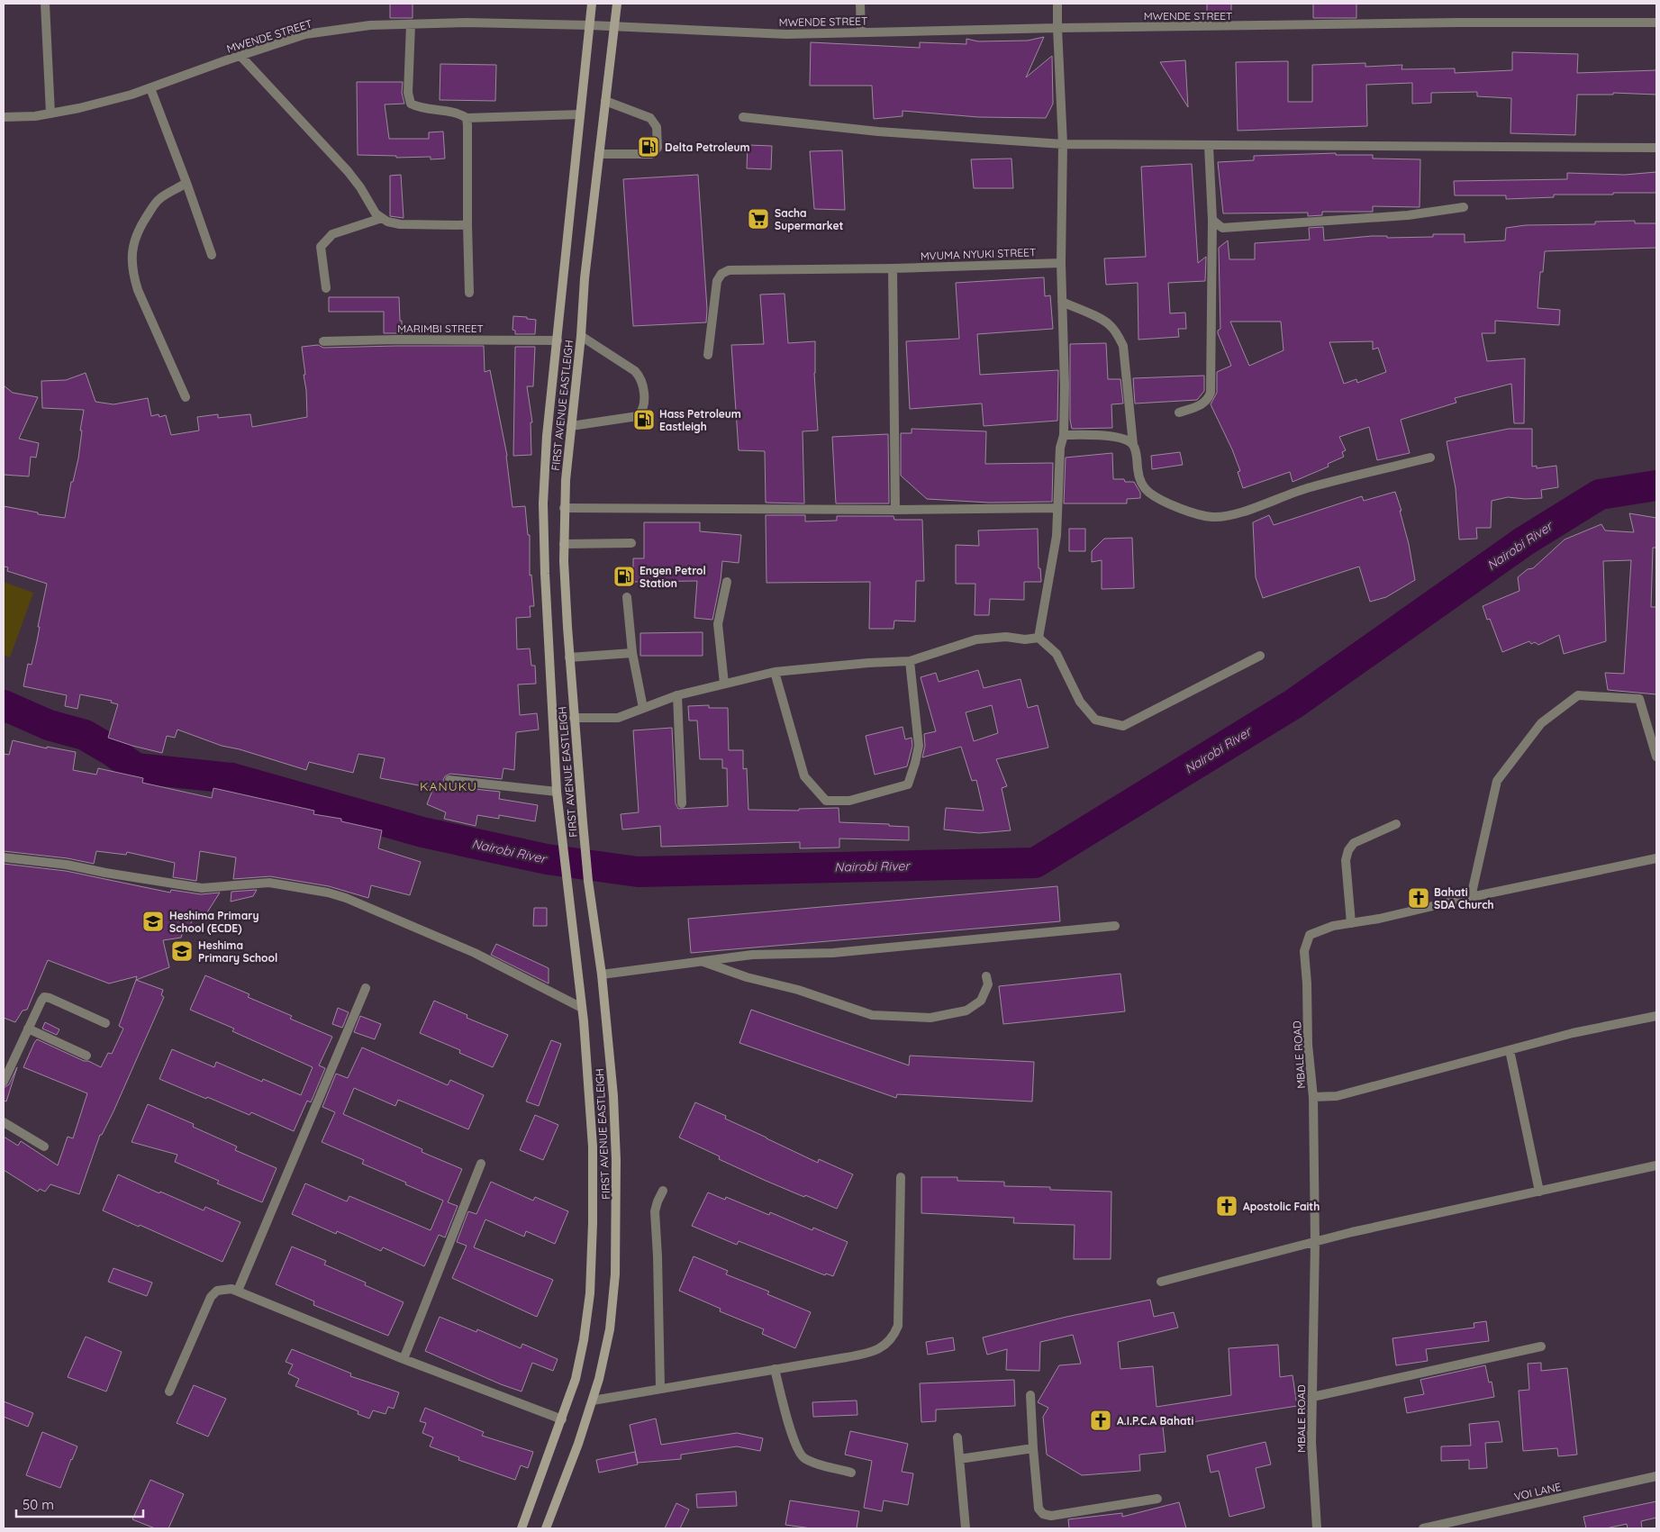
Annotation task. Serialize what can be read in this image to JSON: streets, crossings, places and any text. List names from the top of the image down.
{
  "streets": {
    "main road": ["FIRST AVENUE EASTLEIGH"],
    "street": [
      "MWENDE STREET",
      "MVUMA NYUKI STREET",
      "MARIMBI STREET",
      "MBALE ROAD",
      "VOI LANE"
    ]
  },
  "crossings": [
    ["MWENDE STREET", "FIRST AVENUE EASTLEIGH"],
    ["MARIMBI STREET", "FIRST AVENUE EASTLEIGH"]
  ],
  "districts": ["KANUKU"],
  "water": ["Nairobi River"],
  "places": {
    "fuel station": ["Delta Petroleum", "Hass Petroleum Eastleigh", "Engen Petrol Station"],
    "supermarket": ["Sacha Supermarket"],
    "church": ["Bahati SDA Church", "Apostolic Faith", "A.I.P.C.A Bahati"],
    "school or university": ["Heshima Primary School (ECDE)", "Heshima Primary School"]
  },
  "scale_bar": "50 m"
}
